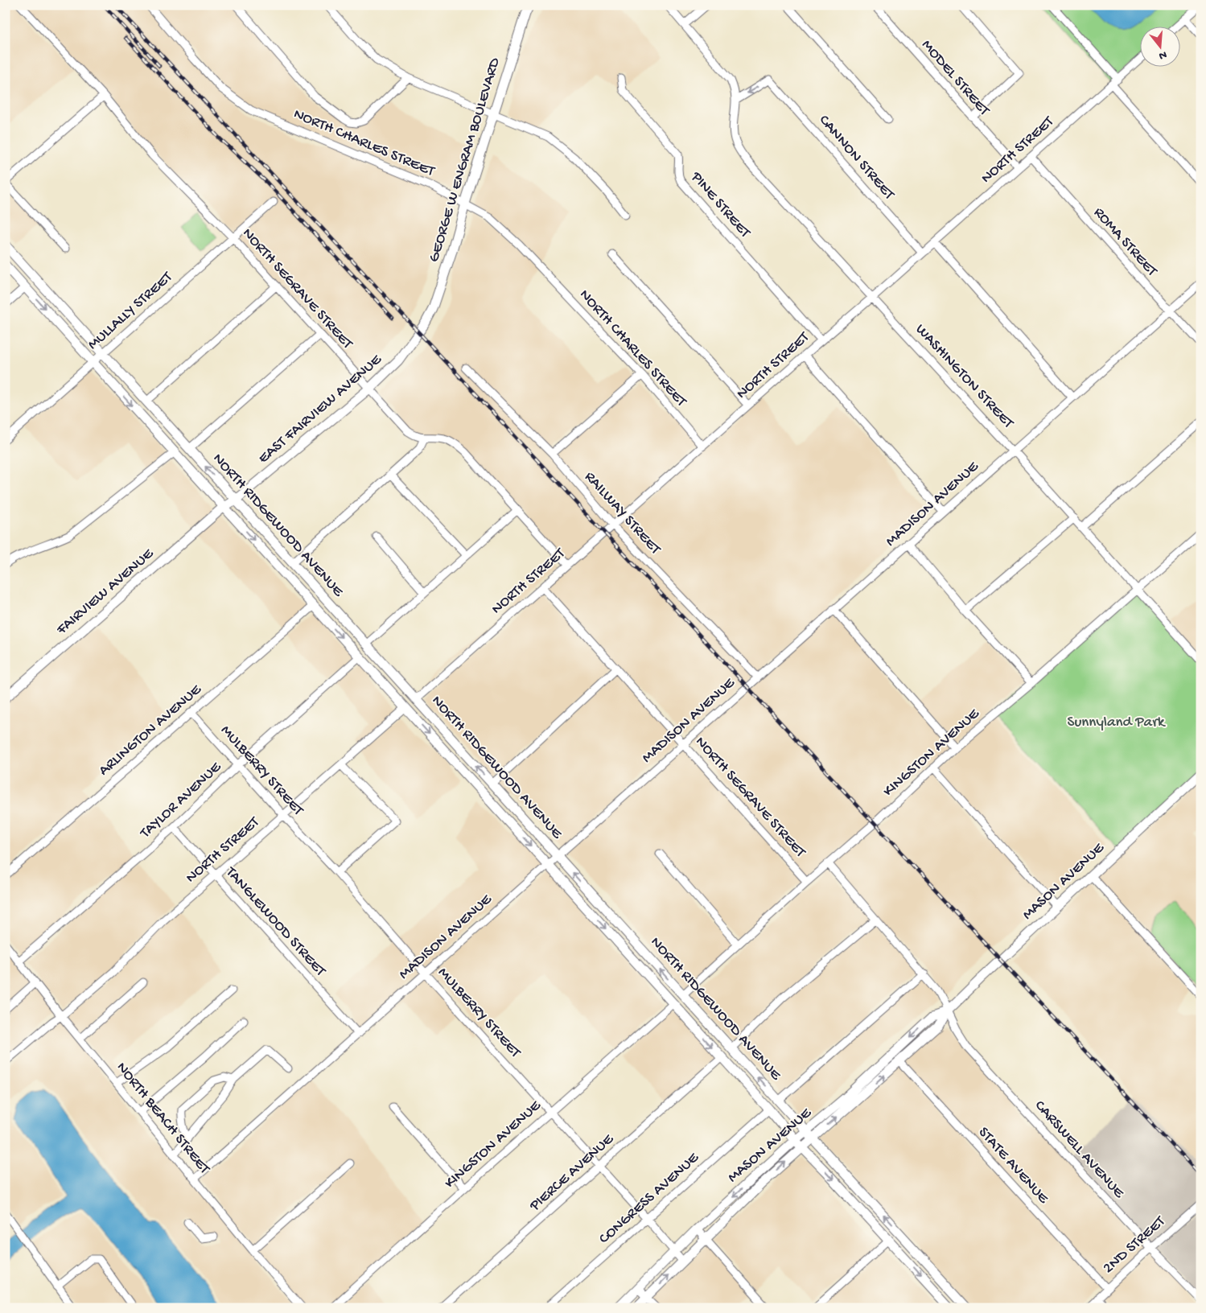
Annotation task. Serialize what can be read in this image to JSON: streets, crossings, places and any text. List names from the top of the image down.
{
  "streets": {
    "main road": [
      "GEORGE W ENGRAM BOULEVARD",
      "EAST FAIRVIEW AVENUE",
      "NORTH RIDGEWOOD AVENUE",
      "FAIRVIEW AVENUE",
      "MASON AVENUE"
    ],
    "street": [
      "MODEL STREET",
      "NORTH CHARLES STREET",
      "NORTH STREET",
      "CANNON STREET",
      "PINE STREET",
      "ROMA STREET",
      "NORTH SEGRAVE STREET",
      "MULLALLY STREET",
      "WASHINGTON STREET",
      "MADISON AVENUE",
      "RAILWAY STREET",
      "ARLINGTON AVENUE",
      "KINGSTON AVENUE",
      "MULBERRY STREET",
      "TAYLOR AVENUE",
      "TANGLEWOOD STREET",
      "NORTH BEACH STREET",
      "CARSWELL AVENUE",
      "STATE AVENUE",
      "PIERCE AVENUE",
      "CONGRESS AVENUE",
      "2ND STREET"
    ]
  },
  "crossings": [
    ["MODEL STREET", "NORTH STREET"],
    ["NORTH CHARLES STREET", "NORTH STREET"],
    ["NORTH CHARLES STREET", "GEORGE W ENGRAM BOULEVARD"],
    ["NORTH STREET", "CANNON STREET"],
    ["NORTH STREET", "PINE STREET"],
    ["NORTH STREET", "ROMA STREET"],
    ["NORTH STREET", "NORTH SEGRAVE STREET"],
    ["NORTH STREET", "WASHINGTON STREET"],
    ["NORTH STREET", "RAILWAY STREET"],
    ["NORTH STREET", "NORTH RIDGEWOOD AVENUE"],
    ["NORTH STREET", "MULBERRY STREET"],
    ["NORTH STREET", "TANGLEWOOD STREET"],
    ["NORTH STREET", "NORTH BEACH STREET"],
    ["CANNON STREET", "WASHINGTON STREET"],
    ["GEORGE W ENGRAM BOULEVARD", "EAST FAIRVIEW AVENUE"],
    ["ROMA STREET", "MADISON AVENUE"],
    ["NORTH SEGRAVE STREET", "MULLALLY STREET"],
    ["NORTH SEGRAVE STREET", "EAST FAIRVIEW AVENUE"],
    ["NORTH SEGRAVE STREET", "MADISON AVENUE"],
    ["NORTH SEGRAVE STREET", "KINGSTON AVENUE"],
    ["MULLALLY STREET", "NORTH RIDGEWOOD AVENUE"],
    ["WASHINGTON STREET", "MADISON AVENUE"],
    ["WASHINGTON STREET", "KINGSTON AVENUE"],
    ["EAST FAIRVIEW AVENUE", "NORTH RIDGEWOOD AVENUE"],
    ["EAST FAIRVIEW AVENUE", "FAIRVIEW AVENUE"],
    ["MADISON AVENUE", "RAILWAY STREET"],
    ["MADISON AVENUE", "NORTH RIDGEWOOD AVENUE"],
    ["MADISON AVENUE", "MULBERRY STREET"],
    ["MADISON AVENUE", "TANGLEWOOD STREET"],
    ["MADISON AVENUE", "NORTH BEACH STREET"],
    ["NORTH RIDGEWOOD AVENUE", "FAIRVIEW AVENUE"],
    ["NORTH RIDGEWOOD AVENUE", "ARLINGTON AVENUE"],
    ["NORTH RIDGEWOOD AVENUE", "KINGSTON AVENUE"],
    ["NORTH RIDGEWOOD AVENUE", "TAYLOR AVENUE"],
    ["NORTH RIDGEWOOD AVENUE", "MASON AVENUE"],
    ["NORTH RIDGEWOOD AVENUE", "PIERCE AVENUE"],
    ["NORTH RIDGEWOOD AVENUE", "CONGRESS AVENUE"],
    ["ARLINGTON AVENUE", "MULBERRY STREET"],
    ["KINGSTON AVENUE", "MULBERRY STREET"],
    ["KINGSTON AVENUE", "CARSWELL AVENUE"],
    ["MULBERRY STREET", "TAYLOR AVENUE"],
    ["MULBERRY STREET", "MASON AVENUE"],
    ["MULBERRY STREET", "PIERCE AVENUE"],
    ["MULBERRY STREET", "CONGRESS AVENUE"],
    ["TAYLOR AVENUE", "TANGLEWOOD STREET"],
    ["TAYLOR AVENUE", "NORTH BEACH STREET"],
    ["MASON AVENUE", "CARSWELL AVENUE"],
    ["MASON AVENUE", "STATE AVENUE"],
    ["CARSWELL AVENUE", "2ND STREET"],
    ["STATE AVENUE", "2ND STREET"]
  ],
  "parks": ["Sunnyland Park"],
  "north": "bottom"
}
